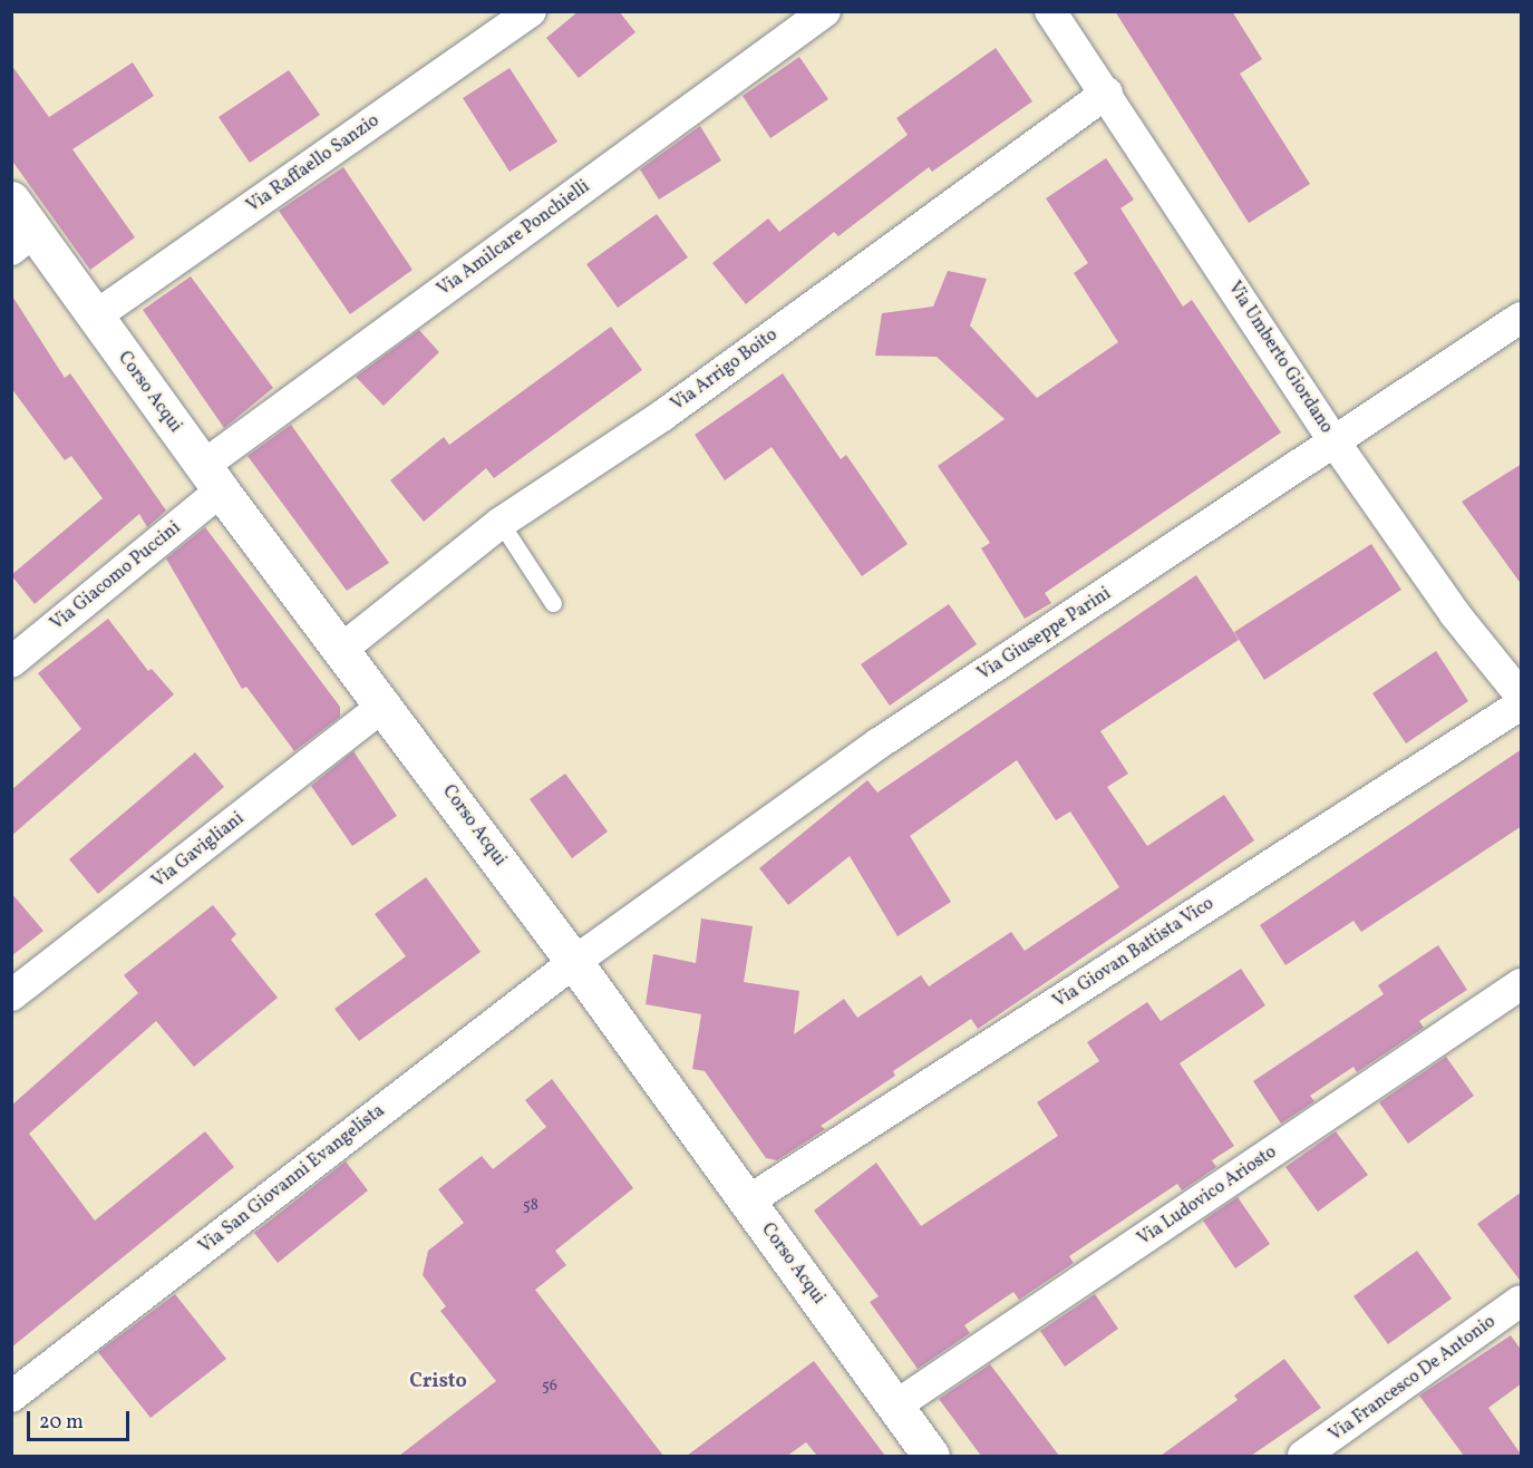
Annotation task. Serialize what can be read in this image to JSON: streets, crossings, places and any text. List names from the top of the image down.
{
  "streets": {
    "street": [
      "Via Raffaello Sanzio",
      "Via Amilcare Ponchielli",
      "Via Umberto Giordano",
      "Via Arrigo Boito",
      "Corso Acqui",
      "Via Giacomo Puccini",
      "Via Giuseppe Parini",
      "Via Gavigliani",
      "Via Giovan Battista Vico",
      "Via San Giovanni Evangelista",
      "Via Ludovico Ariosto",
      "Via Francesco De Antonio"
    ]
  },
  "crossings": [
    ["Via Raffaello Sanzio", "Corso Acqui"],
    ["Via Amilcare Ponchielli", "Corso Acqui"],
    ["Via Amilcare Ponchielli", "Via Giacomo Puccini"],
    ["Via Umberto Giordano", "Via Arrigo Boito"],
    ["Via Umberto Giordano", "Via Giuseppe Parini"],
    ["Via Arrigo Boito", "Corso Acqui"],
    ["Corso Acqui", "Via Giacomo Puccini"],
    ["Corso Acqui", "Via Giuseppe Parini"],
    ["Corso Acqui", "Via Gavigliani"],
    ["Corso Acqui", "Via Giovan Battista Vico"],
    ["Corso Acqui", "Via San Giovanni Evangelista"],
    ["Corso Acqui", "Via Ludovico Ariosto"],
    ["Via Giuseppe Parini", "Via San Giovanni Evangelista"]
  ],
  "districts": ["Cristo"],
  "house_numbers": ["58", "56"],
  "scale_bar": "20 m"
}
